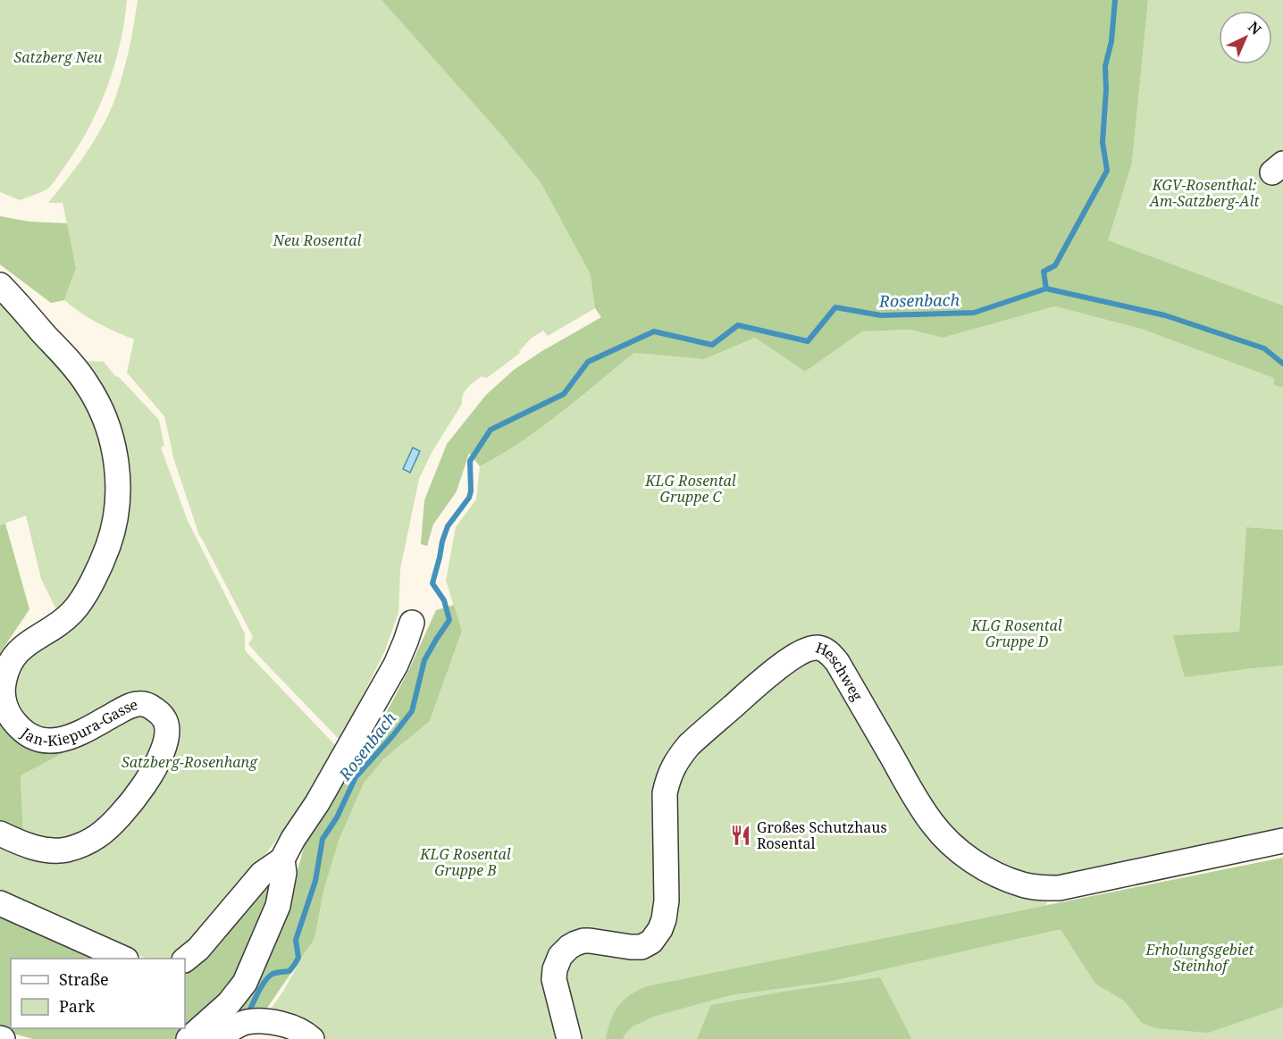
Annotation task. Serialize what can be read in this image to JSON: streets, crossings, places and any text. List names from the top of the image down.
{
  "streets": {
    "street": ["Heschweg", "Jan-Kiepura-Gasse"]
  },
  "water": ["Rosenbach"],
  "parks": [
    "Satzberg Neu",
    "KGV-Rosenthal: Am-Satzberg-Alt",
    "Neu Rosental",
    "KLG Rosental Gruppe C",
    "KLG Rosental Gruppe D",
    "Satzberg-Rosenhang",
    "KLG Rosental Gruppe B",
    "Erholungsgebiet Steinhof"
  ],
  "places": {
    "restaurant": ["Großes Schutzhaus Rosental"]
  },
  "legend": ["Straße", "Park"],
  "north": "top right"
}
